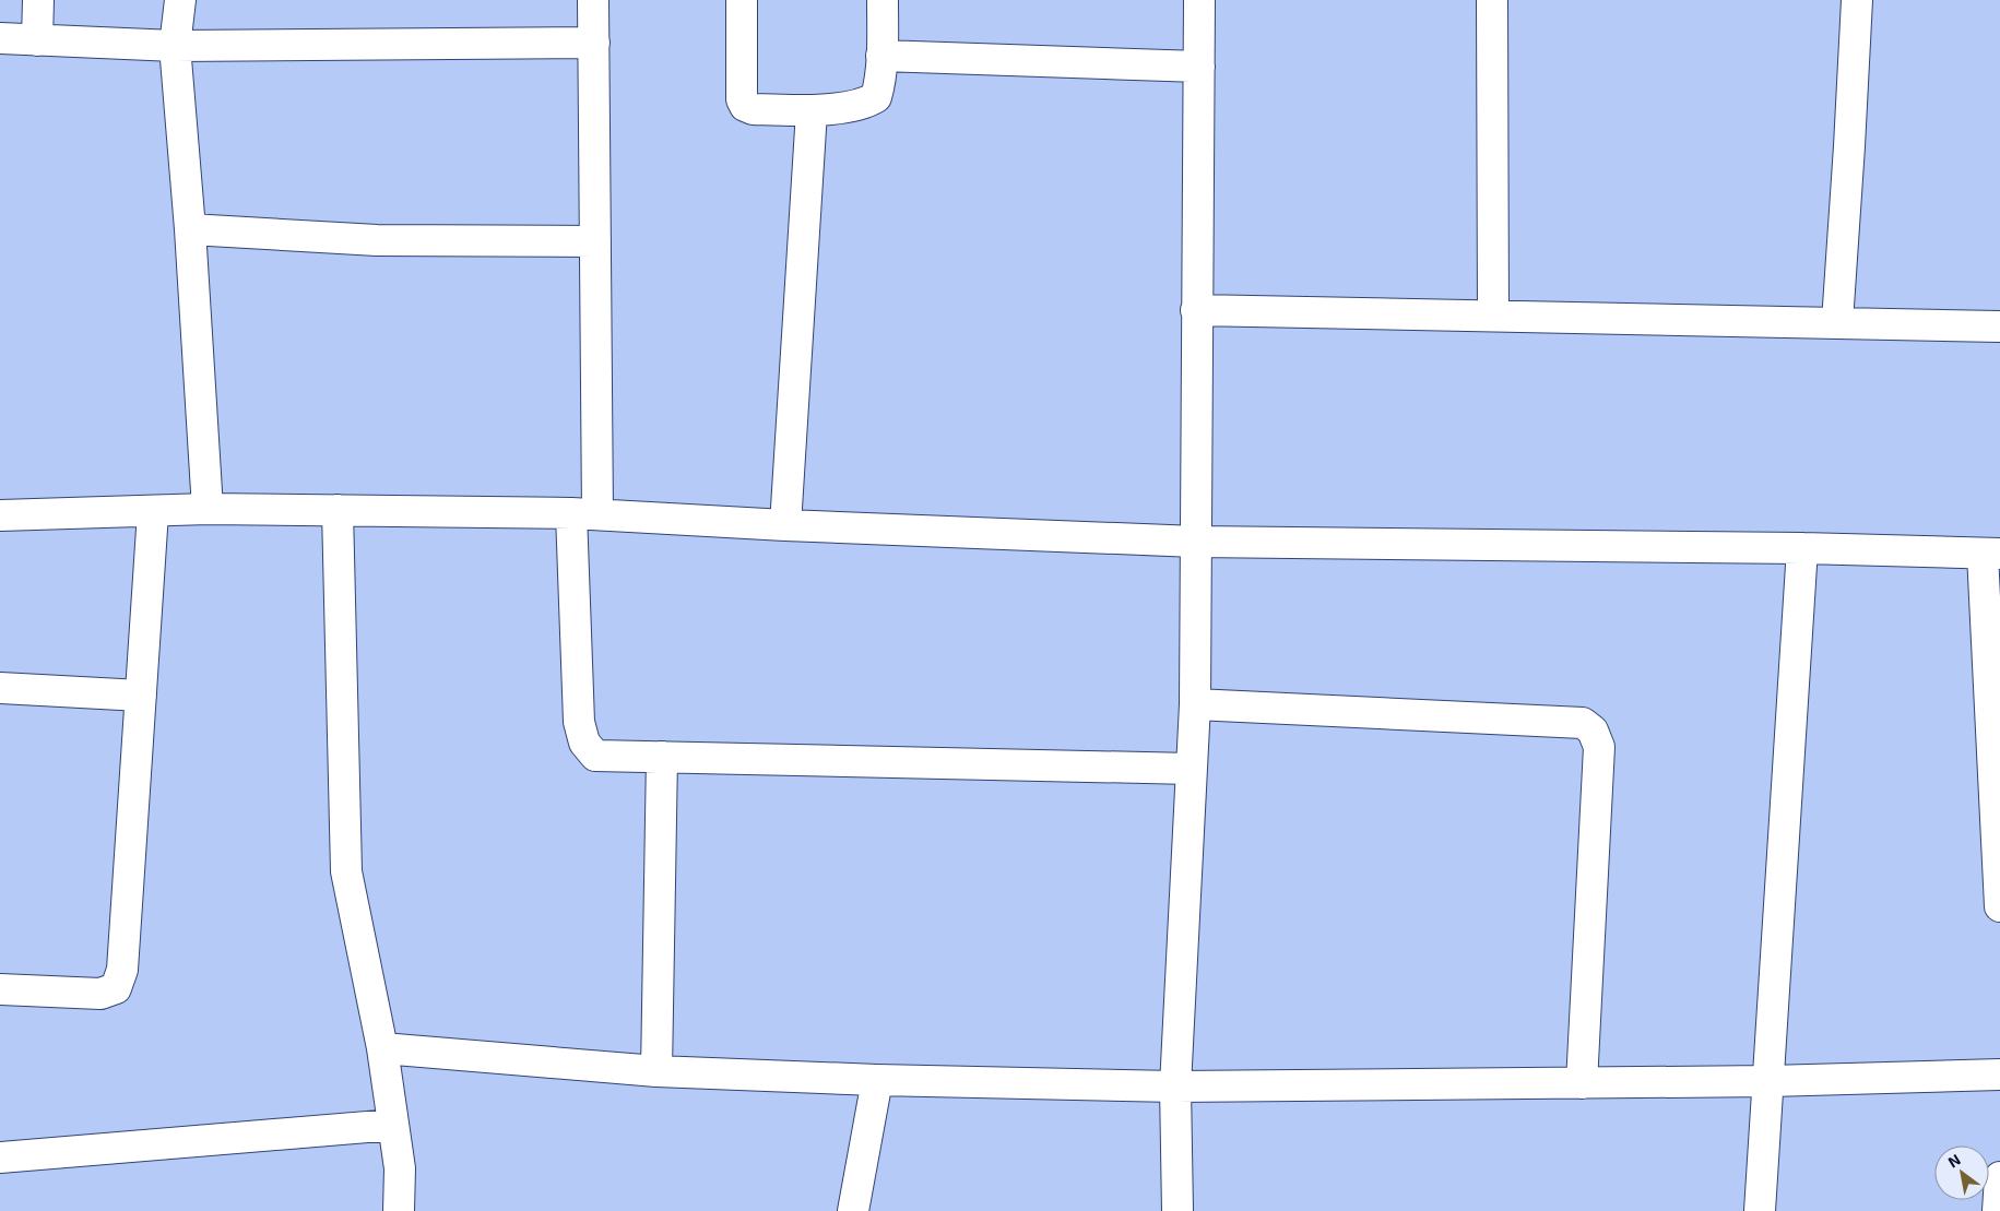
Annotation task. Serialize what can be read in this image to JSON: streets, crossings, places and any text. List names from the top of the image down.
{
  "north": "top left"
}
